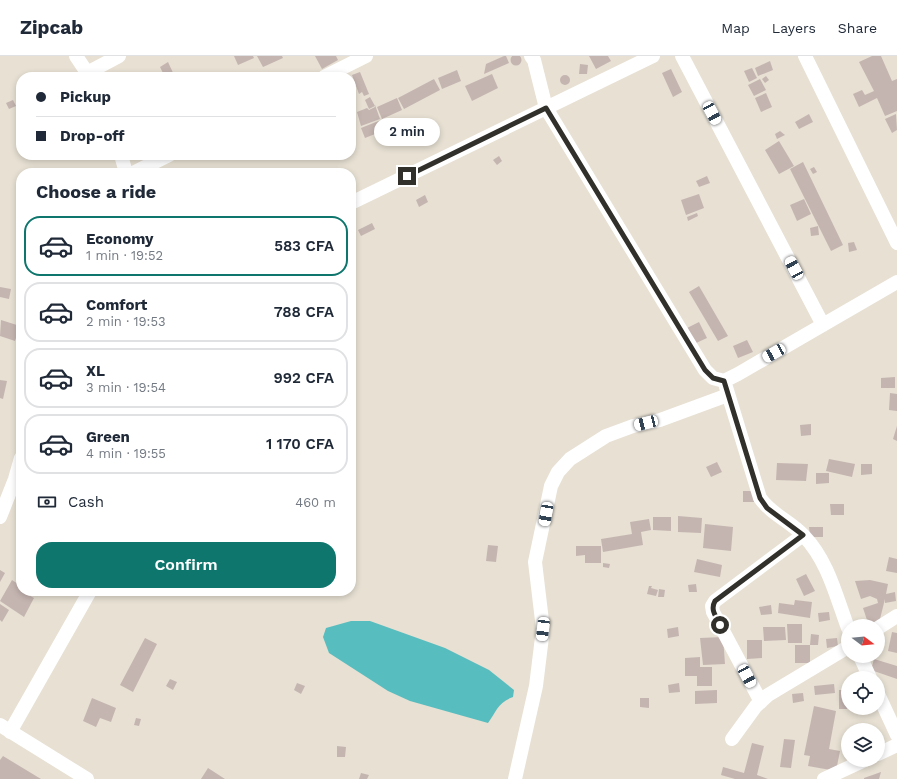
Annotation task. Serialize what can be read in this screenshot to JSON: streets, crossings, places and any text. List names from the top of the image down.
{
  "north": "right",
  "page": {
    "header": "Zipcab",
    "nav": ["Map", "Layers", "Share"],
    "banner": ["Pickup", "Drop-off"],
    "bubble": "2 min",
    "heading": "Choose a ride",
    "list": [
      {
        "name": "Economy",
        "note": "1 min · 19:52",
        "value": "583 CFA"
      },
      {
        "name": "Comfort",
        "note": "2 min · 19:53",
        "value": "788 CFA"
      },
      {
        "name": "XL",
        "note": "3 min · 19:54",
        "value": "992 CFA"
      },
      {
        "name": "Green",
        "note": "4 min · 19:55",
        "value": "1 170 CFA"
      }
    ],
    "pay": ["Cash", "460 m"],
    "buttons": "Confirm"
  }
}
